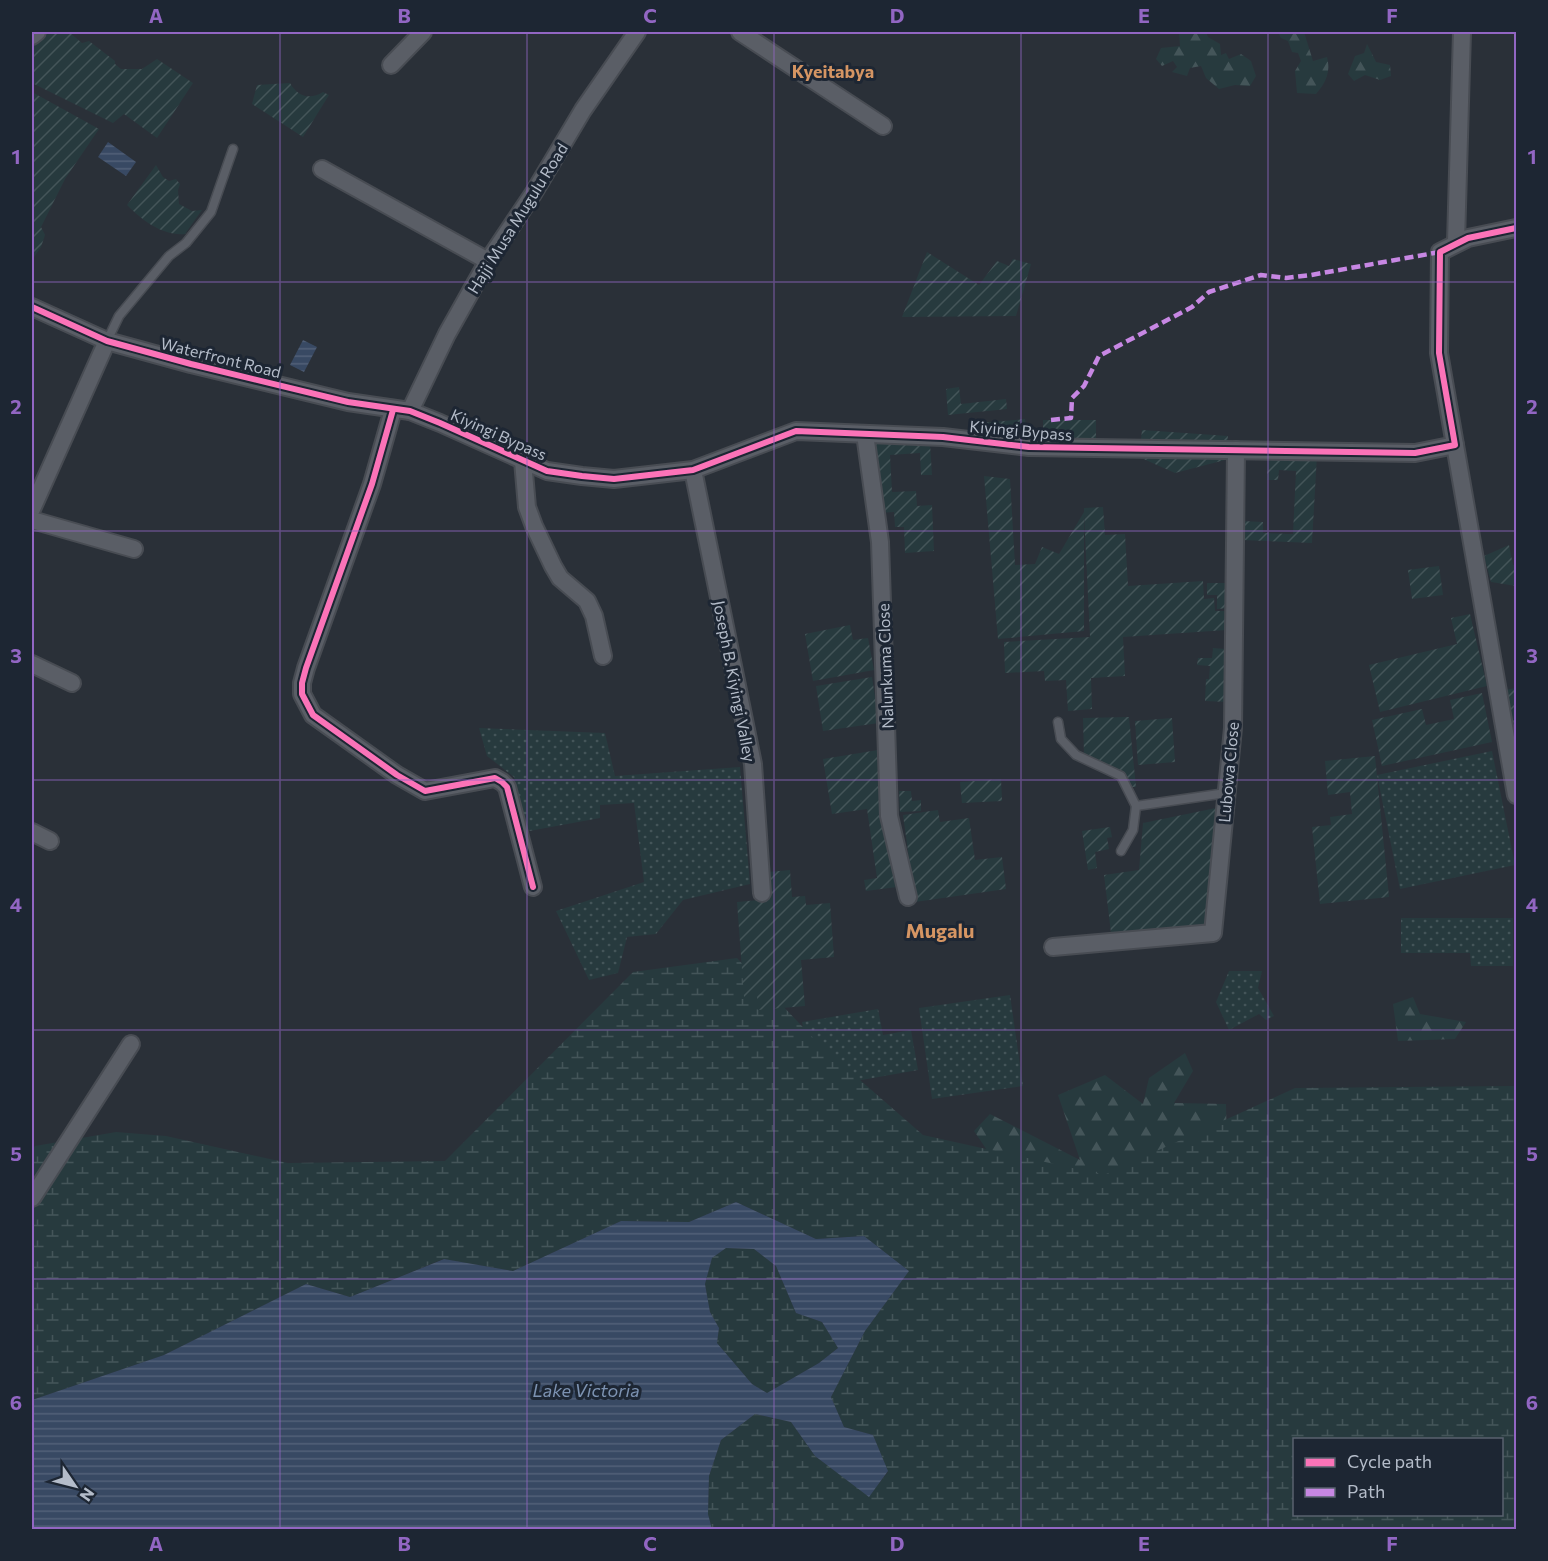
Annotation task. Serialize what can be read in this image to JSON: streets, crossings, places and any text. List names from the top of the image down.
{
  "streets": {
    "street": [
      "Hajji Musa Mugulu Road",
      "Waterfront Road",
      "Kiyingi Bypass",
      "Nalunkuma Close",
      "Joseph B. Kiyingi Valley",
      "Lubowa Close"
    ]
  },
  "crossings": [
    ["Hajji Musa Mugulu Road", "Waterfront Road"],
    ["Hajji Musa Mugulu Road", "Kiyingi Bypass"],
    ["Waterfront Road", "Kiyingi Bypass"],
    ["Kiyingi Bypass", "Nalunkuma Close"],
    ["Kiyingi Bypass", "Joseph B. Kiyingi Valley"],
    ["Kiyingi Bypass", "Lubowa Close"]
  ],
  "districts": ["Kyeitabya", "Mugalu"],
  "water": ["Lake Victoria"],
  "legend": ["Cycle path", "Path"],
  "north": "bottom right",
  "grid": {
    "columns": [
      "A",
      "B",
      "C",
      "D",
      "E",
      "F"
    ],
    "rows": [
      "1",
      "2",
      "3",
      "4",
      "5",
      "6"
    ]
  }
}
